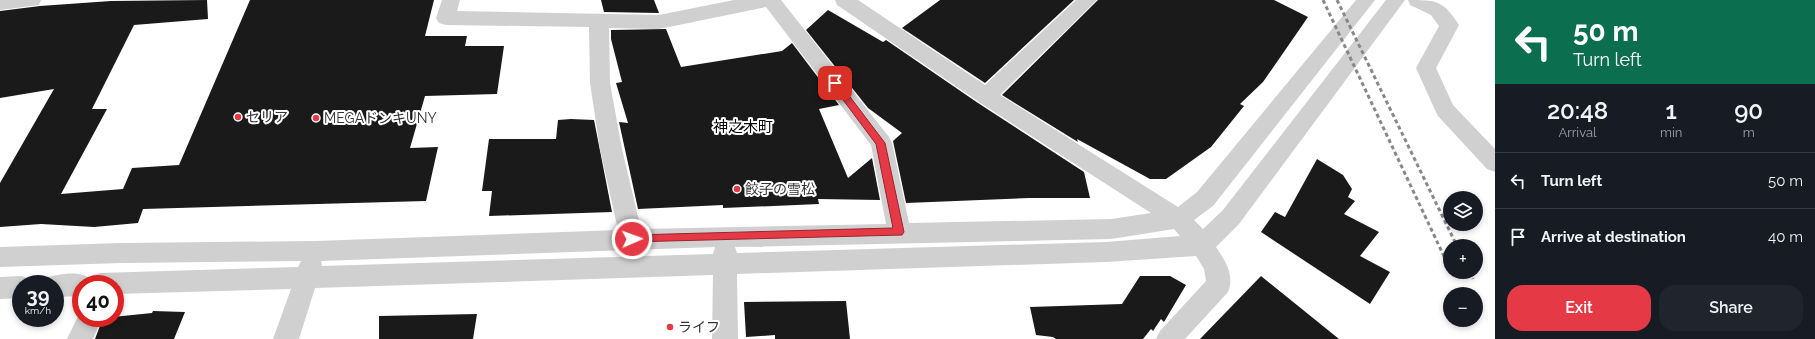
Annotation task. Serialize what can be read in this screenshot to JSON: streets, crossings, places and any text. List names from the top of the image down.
{
  "districts": ["神之木町"],
  "places": [
    "セリア",
    "MEGAドンキUNY",
    "餃子の雪松",
    "ライフ"
  ],
  "page": {
    "turn": ["50 m", "Turn left"],
    "eta": [
      "20:48",
      "Arrival",
      "1",
      "min",
      "90",
      "m"
    ],
    "list": [
      {
        "name": "Turn left",
        "value": "50 m"
      },
      {
        "name": "Arrive at destination",
        "value": "40 m"
      }
    ],
    "map_buttons": ["+", "−"],
    "speed": "39 km/h",
    "limit": "40",
    "buttons": ["Exit", "Share"]
  }
}
